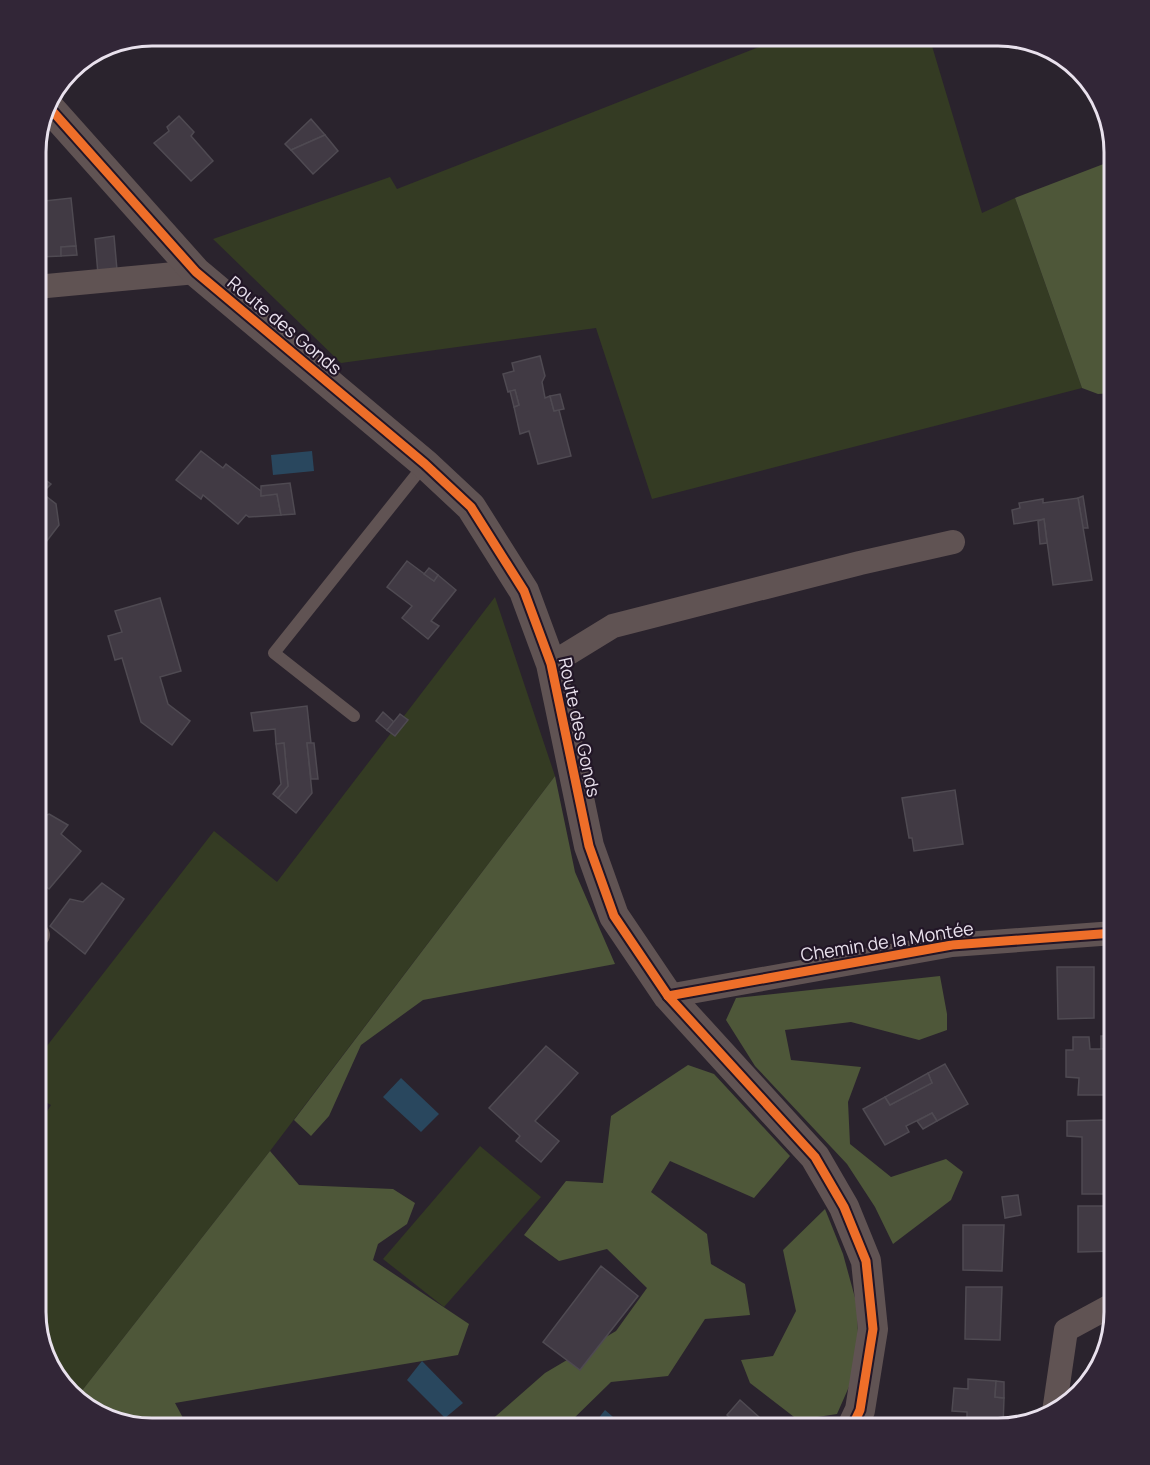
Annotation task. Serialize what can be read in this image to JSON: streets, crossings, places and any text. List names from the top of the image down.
{
  "streets": {
    "street": ["Route des Gonds", "Chemin de la Montée"]
  },
  "crossings": [
    ["Route des Gonds", "Chemin de la Montée"]
  ]
}
